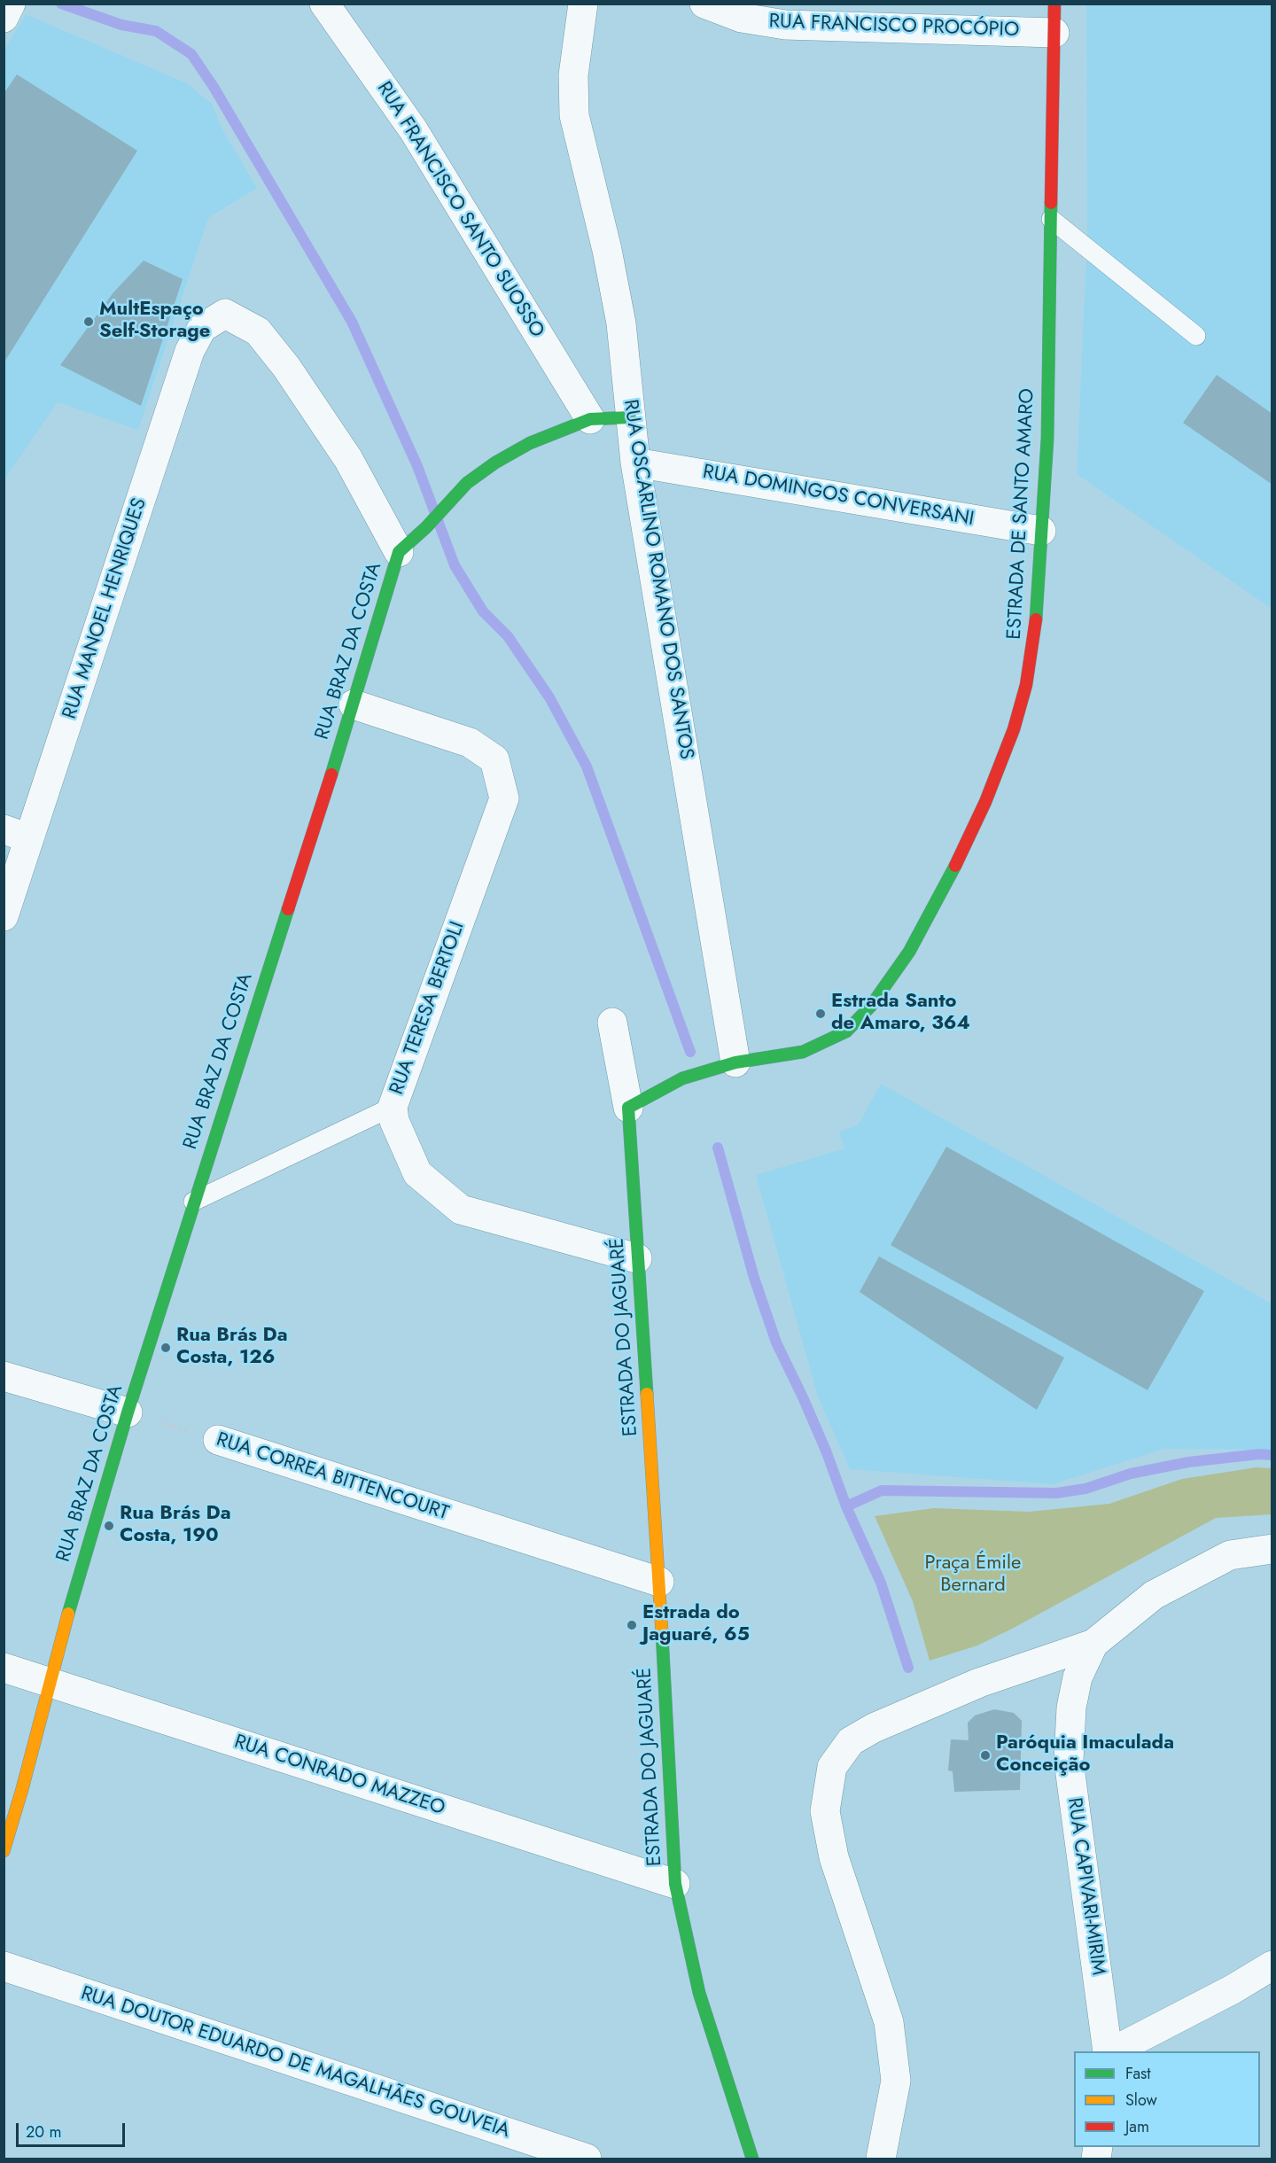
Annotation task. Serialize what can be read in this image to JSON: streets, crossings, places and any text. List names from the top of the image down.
{
  "streets": {
    "street": [
      "RUA FRANCISCO PROCÓPIO",
      "RUA FRANCISCO SANTO SUOSSO",
      "RUA DOMINGOS CONVERSANI",
      "ESTRADA DE SANTO AMARO",
      "RUA OSCARLINO ROMANO DOS SANTOS",
      "RUA MANOEL HENRIQUES",
      "RUA BRAZ DA COSTA",
      "RUA TERESA BERTOLI",
      "ESTRADA DO JAGUARÉ",
      "RUA CORREA BITTENCOURT",
      "RUA CONRADO MAZZEO",
      "RUA CAPIVARI-MIRIM",
      "RUA DOUTOR EDUARDO DE MAGALHÃES GOUVEIA"
    ]
  },
  "crossings": [
    ["RUA FRANCISCO PROCÓPIO", "ESTRADA DE SANTO AMARO"],
    ["RUA FRANCISCO SANTO SUOSSO", "RUA BRAZ DA COSTA"],
    ["RUA DOMINGOS CONVERSANI", "ESTRADA DE SANTO AMARO"],
    ["RUA DOMINGOS CONVERSANI", "RUA OSCARLINO ROMANO DOS SANTOS"],
    ["ESTRADA DE SANTO AMARO", "RUA OSCARLINO ROMANO DOS SANTOS"],
    ["ESTRADA DE SANTO AMARO", "ESTRADA DO JAGUARÉ"],
    ["RUA OSCARLINO ROMANO DOS SANTOS", "RUA BRAZ DA COSTA"],
    ["RUA MANOEL HENRIQUES", "RUA BRAZ DA COSTA"],
    ["RUA BRAZ DA COSTA", "RUA TERESA BERTOLI"],
    ["RUA BRAZ DA COSTA", "RUA CORREA BITTENCOURT"],
    ["RUA BRAZ DA COSTA", "RUA CONRADO MAZZEO"],
    ["RUA TERESA BERTOLI", "ESTRADA DO JAGUARÉ"],
    ["ESTRADA DO JAGUARÉ", "RUA CORREA BITTENCOURT"],
    ["ESTRADA DO JAGUARÉ", "RUA CONRADO MAZZEO"]
  ],
  "parks": ["Praça Émile Bernard"],
  "places": [
    "MultEspaço Self-Storage",
    "Estrada Santo de Amaro, 364",
    "Rua Brás Da Costa, 126",
    "Rua Brás Da Costa, 190",
    "Estrada do Jaguaré, 65",
    "Paróquia Imaculada Conceição"
  ],
  "legend": ["Fast", "Slow", "Jam"],
  "scale_bar": "20 m"
}
